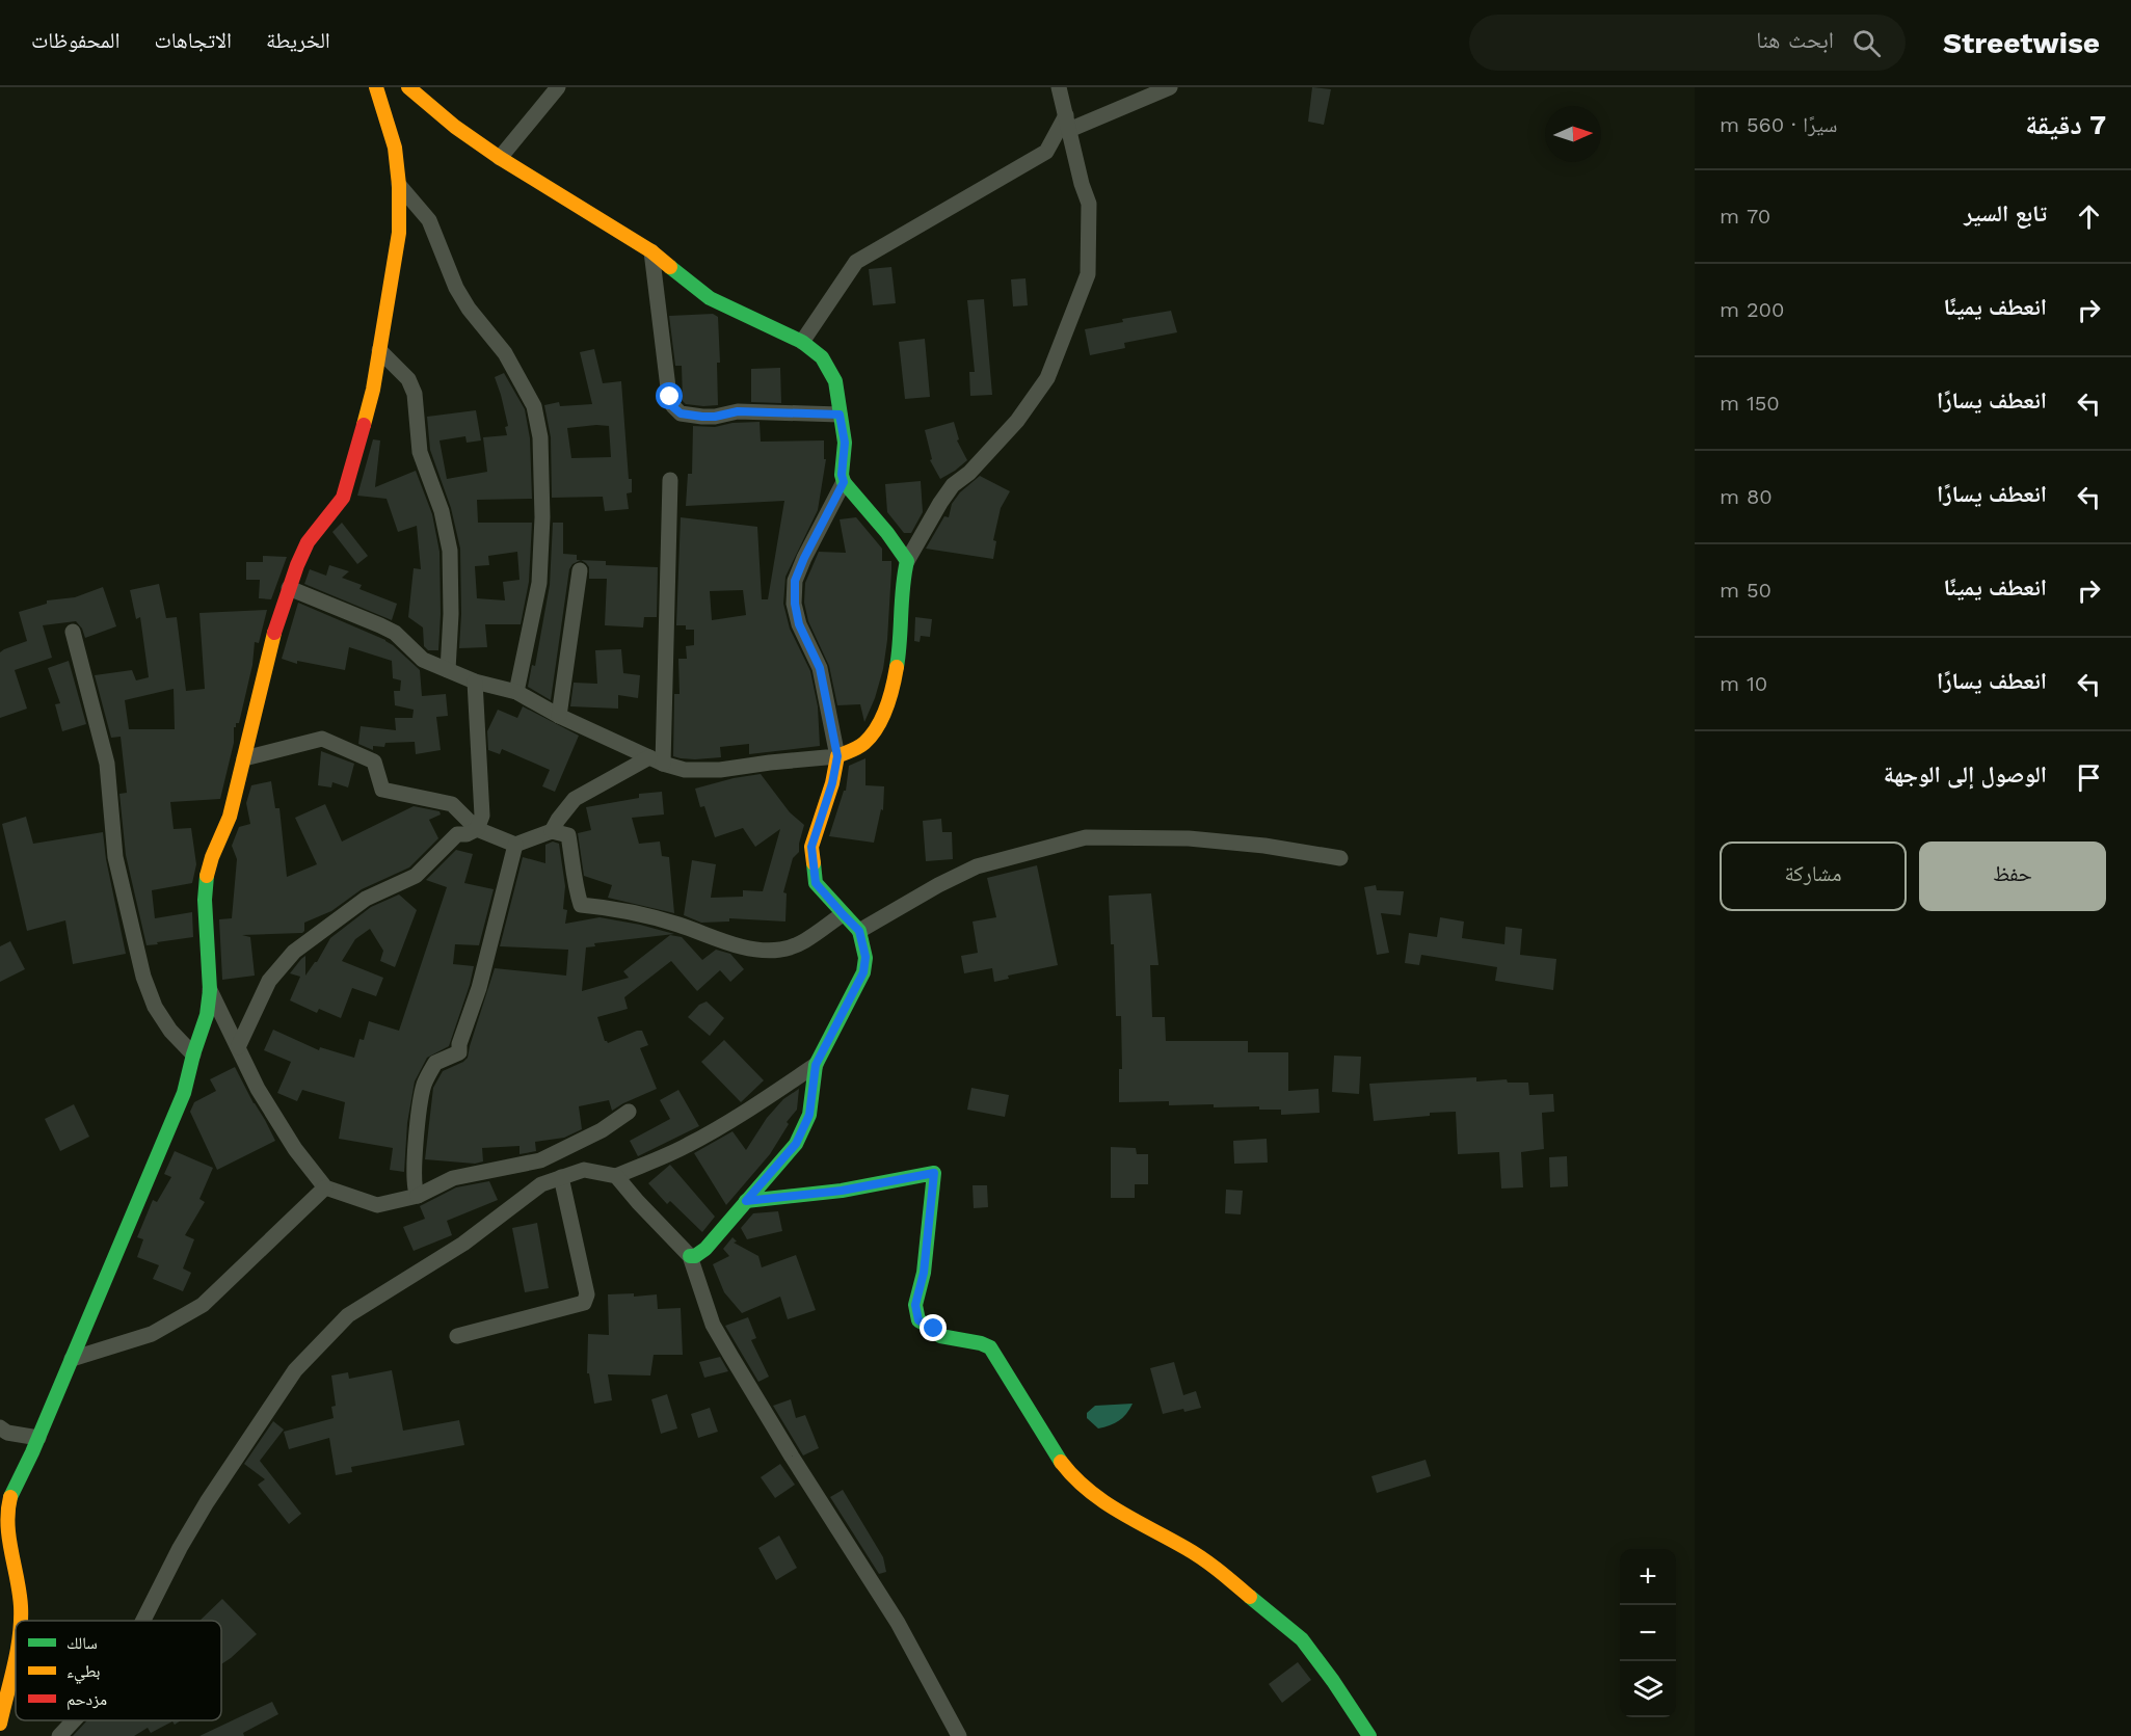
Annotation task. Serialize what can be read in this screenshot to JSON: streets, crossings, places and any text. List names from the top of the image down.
{
  "legend": ["سالك", "بطيء", "مزدحم"],
  "north": "right",
  "page": {
    "header": "Streetwise",
    "search": "ابحث هنا",
    "nav": ["الخريطة", "الاتجاهات", "المحفوظات"],
    "heading": ["7 دقيقة", "سيرًا · 560 m"],
    "list": [
      ["تابع السير", "70 m"],
      ["انعطف يمينًا", "200 m"],
      ["انعطف يسارًا", "150 m"],
      ["انعطف يسارًا", "80 m"],
      ["انعطف يمينًا", "50 m"],
      ["انعطف يسارًا", "10 m"],
      "الوصول إلى الوجهة"
    ],
    "buttons": ["حفظ", "مشاركة"],
    "map_buttons": ["+", "−"]
  }
}
